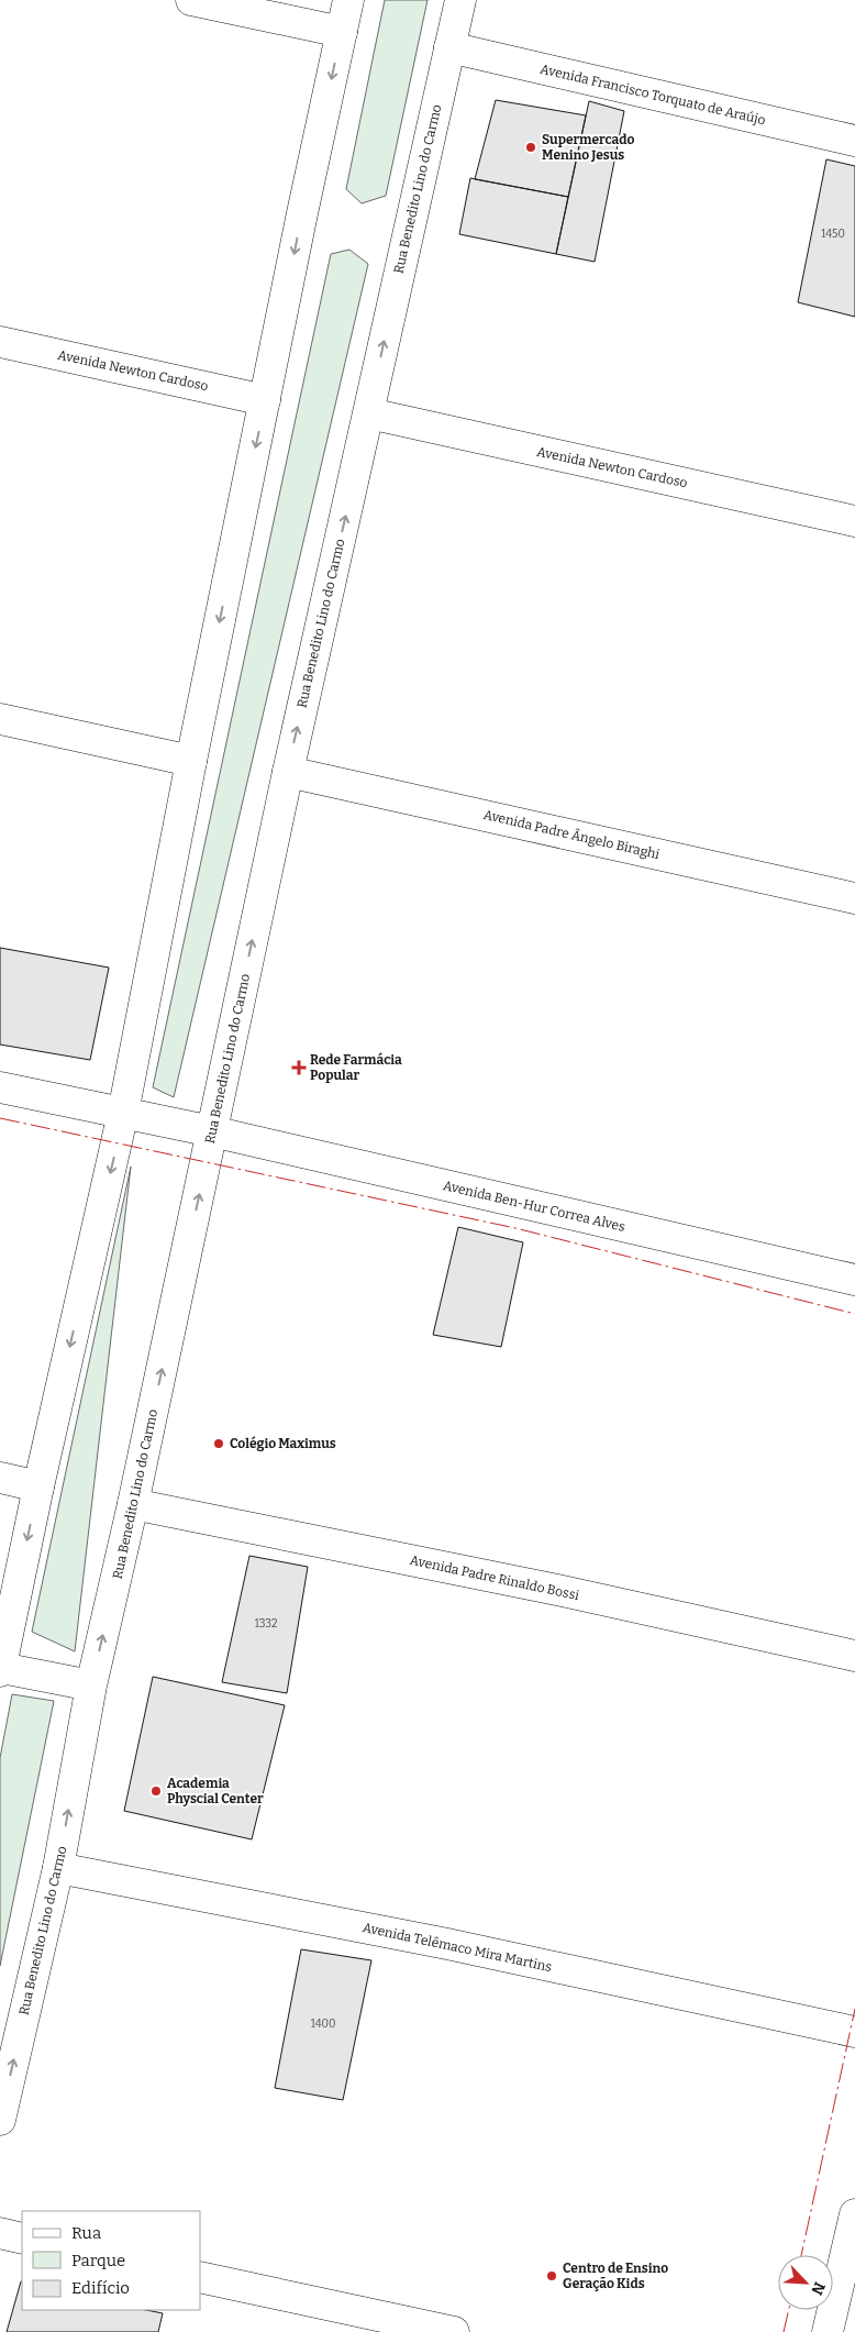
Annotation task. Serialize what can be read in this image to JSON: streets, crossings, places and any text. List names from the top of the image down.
{
  "streets": {
    "street": [
      "Avenida Francisco Torquato de Araújo",
      "Rua Benedito Lino do Carmo",
      "Avenida Newton Cardoso",
      "Avenida Padre Ângelo Biraghi",
      "Avenida Ben-Hur Correa Alves",
      "Avenida Padre Rinaldo Bossi",
      "Avenida Telêmaco Mira Martins"
    ]
  },
  "crossings": [
    ["Avenida Francisco Torquato de Araújo", "Rua Benedito Lino do Carmo"],
    ["Rua Benedito Lino do Carmo", "Avenida Newton Cardoso"],
    ["Rua Benedito Lino do Carmo", "Avenida Padre Ângelo Biraghi"],
    ["Rua Benedito Lino do Carmo", "Avenida Ben-Hur Correa Alves"],
    ["Rua Benedito Lino do Carmo", "Avenida Padre Rinaldo Bossi"],
    ["Rua Benedito Lino do Carmo", "Avenida Telêmaco Mira Martins"]
  ],
  "places": {
    "other": [
      "Supermercado Menino Jesus",
      "Colégio Maximus",
      "Academia Physcial Center",
      "Centro de Ensino Geração Kids"
    ],
    "health": ["Rede Farmácia Popular"]
  },
  "house_numbers": ["1450", "1332", "1400"],
  "legend": ["Rua", "Parque", "Edifício"],
  "north": "bottom right"
}
